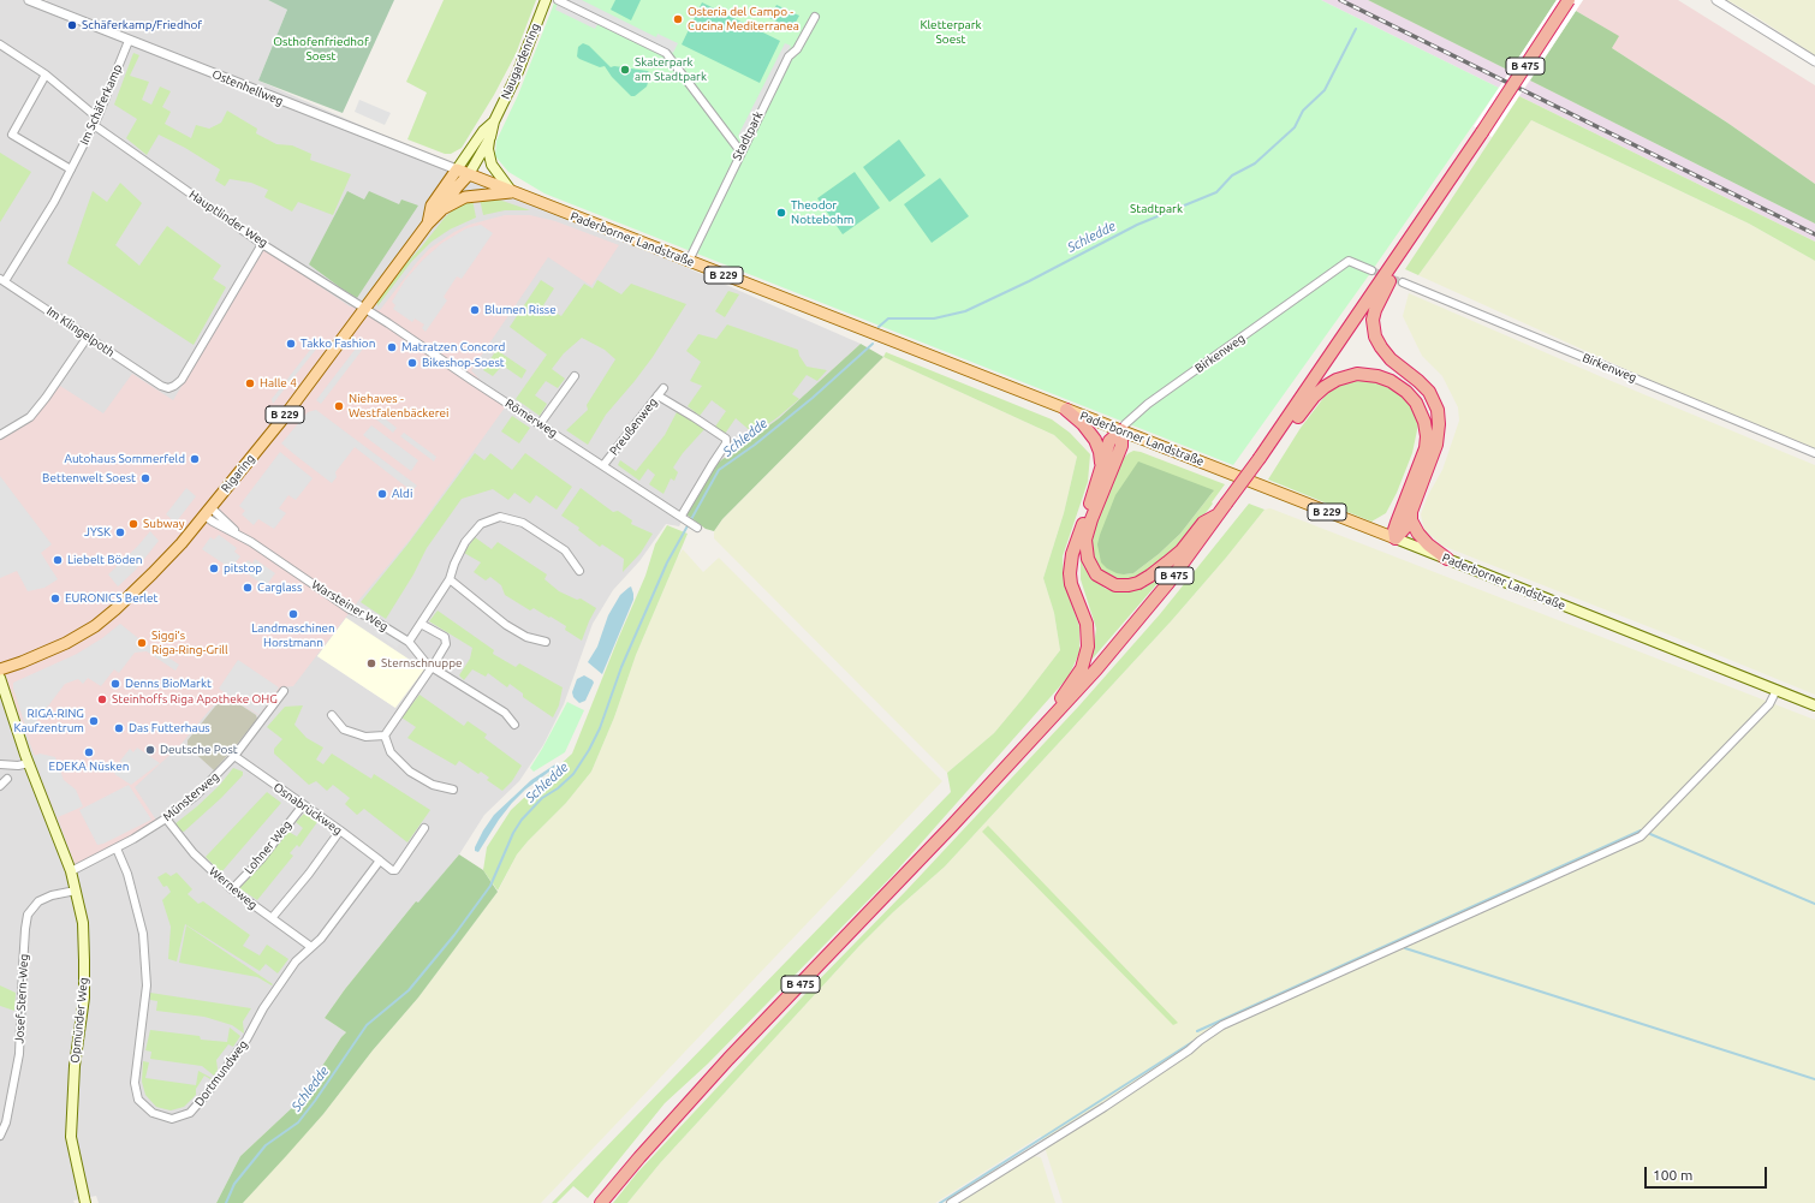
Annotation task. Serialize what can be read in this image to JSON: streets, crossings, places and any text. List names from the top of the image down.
{
  "streets": {
    "highway": ["B 475"],
    "main road": [
      "Naugardenring",
      "Ostenhellweg",
      "Paderborner Landstraße",
      "B 229",
      "Rigaring",
      "Opmünder Weg"
    ],
    "street": [
      "Im Schäferkamp",
      "Stadtpark",
      "Hauptlinder Weg",
      "Im Klingelpoth",
      "Birkenweg",
      "Römerweg",
      "Preußenweg",
      "Warsteiner Weg",
      "Münsterweg",
      "Osnabrückweg",
      "Lohner Weg",
      "Werneweg",
      "Josef-Stern-Weg",
      "Dortmundweg"
    ]
  },
  "crossings": [
    ["Naugardenring", "Ostenhellweg"],
    ["Naugardenring", "Paderborner Landstraße"],
    ["Naugardenring", "Rigaring"],
    ["Ostenhellweg", "Im Schäferkamp"],
    ["Ostenhellweg", "Paderborner Landstraße"],
    ["Ostenhellweg", "Rigaring"],
    ["Im Schäferkamp", "Hauptlinder Weg"],
    ["Im Schäferkamp", "Im Klingelpoth"],
    ["Stadtpark", "Paderborner Landstraße"],
    ["Hauptlinder Weg", "Im Klingelpoth"],
    ["Hauptlinder Weg", "Römerweg"],
    ["Hauptlinder Weg", "Rigaring"],
    ["Paderborner Landstraße", "Birkenweg"],
    ["Paderborner Landstraße", "Rigaring"],
    ["Römerweg", "Preußenweg"],
    ["Römerweg", "Rigaring"],
    ["Rigaring", "Warsteiner Weg"],
    ["Münsterweg", "Osnabrückweg"],
    ["Münsterweg", "Werneweg"],
    ["Münsterweg", "Opmünder Weg"],
    ["Münsterweg", "Dortmundweg"],
    ["Osnabrückweg", "Lohner Weg"],
    ["Osnabrückweg", "Dortmundweg"],
    ["Lohner Weg", "Werneweg"],
    ["Werneweg", "Dortmundweg"],
    ["Josef-Stern-Weg", "Opmünder Weg"]
  ],
  "water": ["Schledde"],
  "parks": ["Kletterpark Soest", "Osthofenfriedhof Soest", "Stadtpark"],
  "places": [
    "Osteria del Campo - Cucina Mediterranea",
    "Schäferkamp/Friedhof",
    "Skaterpark am Stadtpark",
    "Theodor Nottebohm",
    "Blumen Risse",
    "Takko Fashion",
    "Matratzen Concord",
    "Bikeshop-Soest",
    "Halle 4",
    "Niehaves - Westfalenbäckerei",
    "Autohaus Sommerfeld",
    "Bettenwelt Soest",
    "Aldi",
    "Subway",
    "JYSK",
    "Liebelt Böden",
    "pitstop",
    "Carglass",
    "EURONICS Berlet",
    "Landmaschinen Horstmann",
    "Siggi’s Riga-Ring-Grill",
    "Sternschnuppe",
    "Denns BioMarkt",
    "Steinhoffs Riga Apotheke OHG",
    "RIGA-RING Kaufzentrum",
    "Das Futterhaus",
    "Deutsche Post",
    "EDEKA Nüsken"
  ],
  "scale_bar": "100 m"
}
